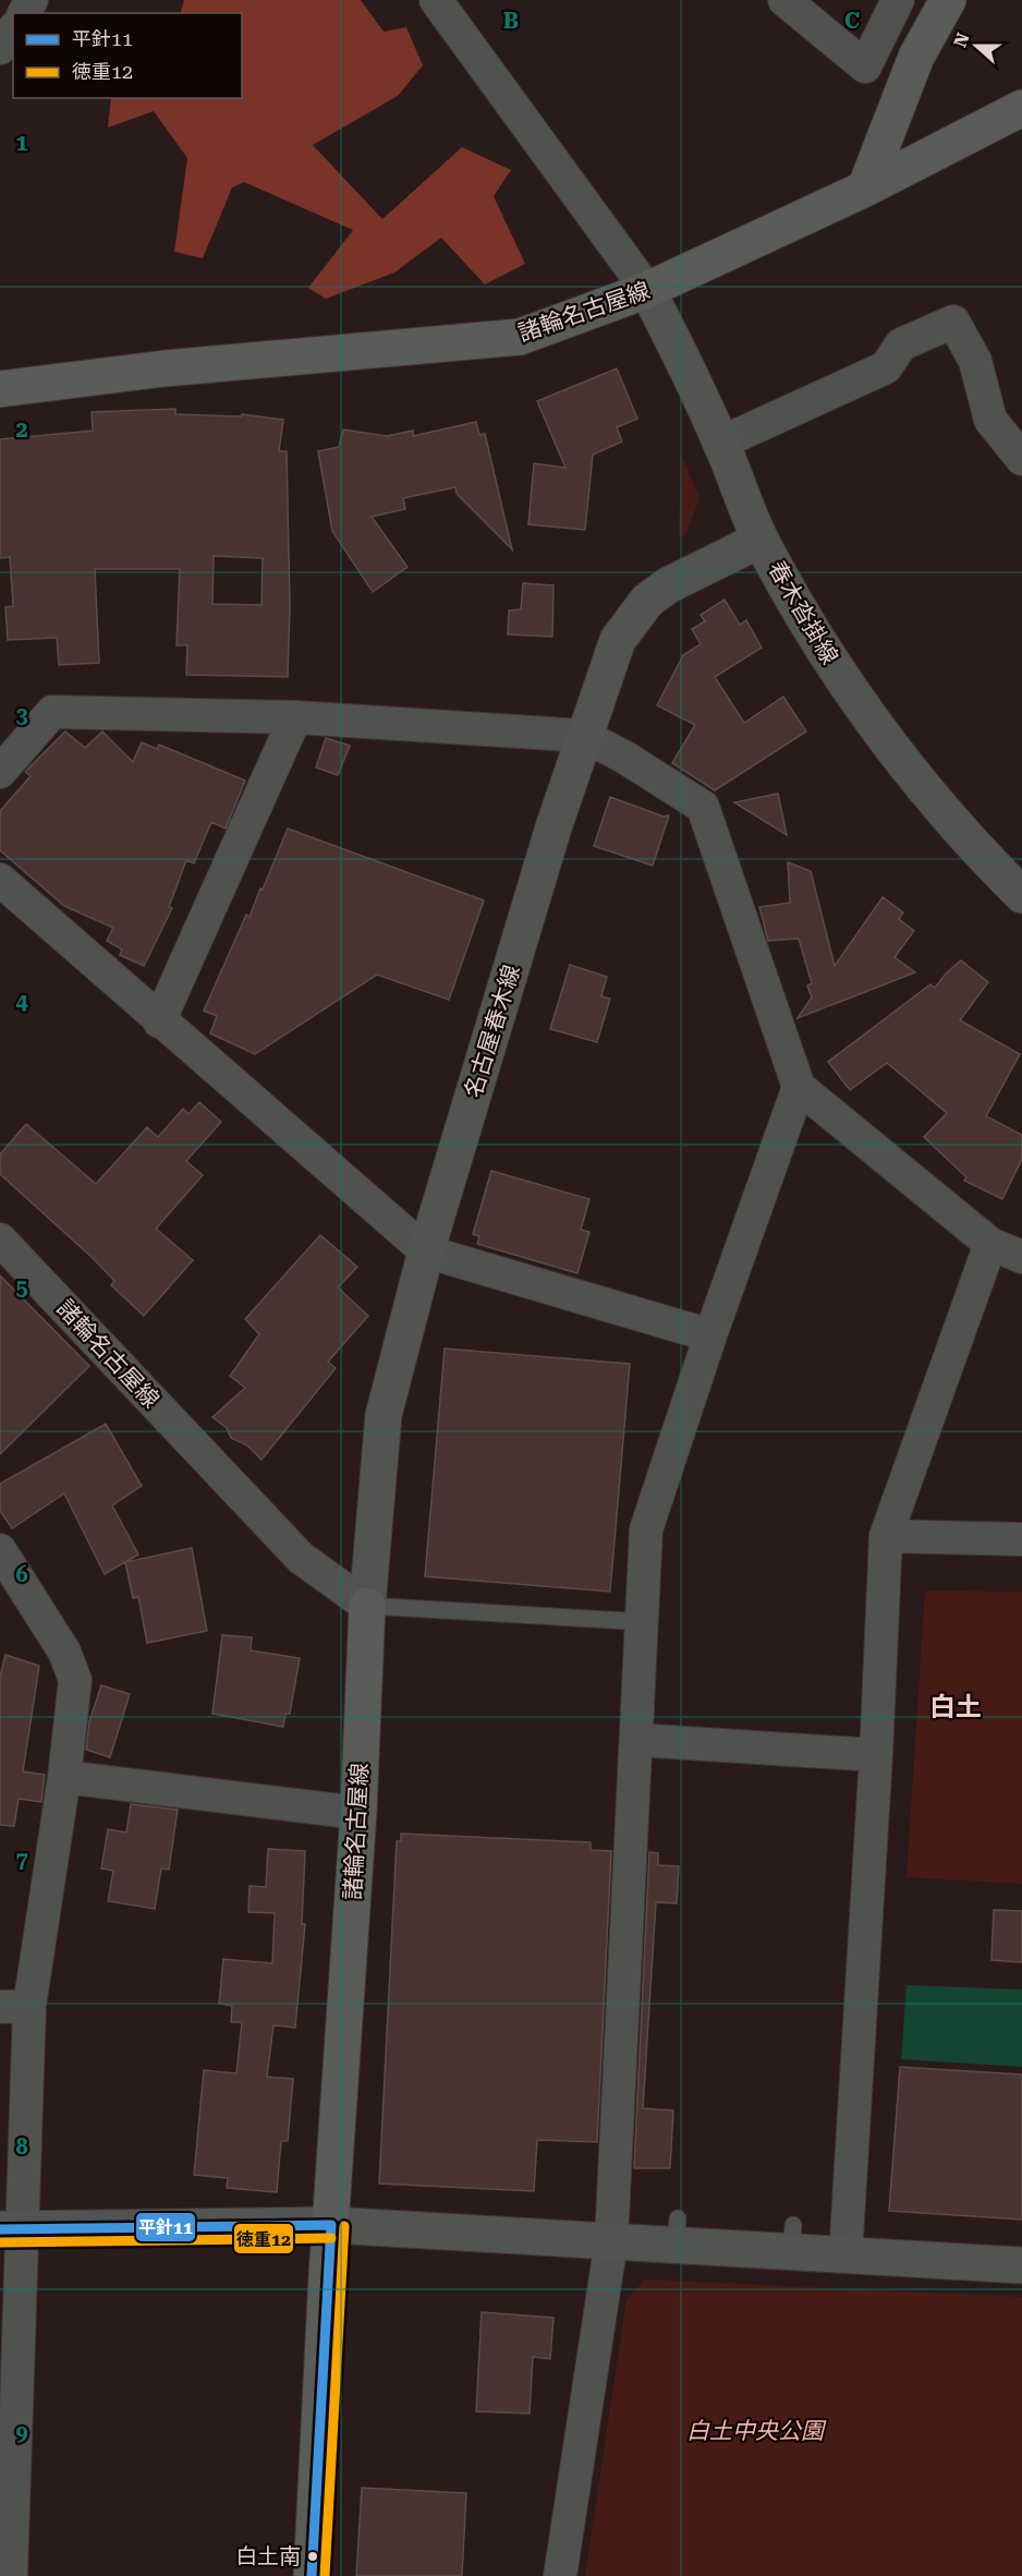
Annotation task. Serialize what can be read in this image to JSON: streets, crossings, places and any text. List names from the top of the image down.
{
  "streets": {
    "main road": ["諸輪名古屋線"],
    "street": ["春木沓掛線", "名古屋春木線"]
  },
  "crossings": [
    ["諸輪名古屋線", "春木沓掛線"],
    ["諸輪名古屋線", "名古屋春木線"],
    ["春木沓掛線", "名古屋春木線"]
  ],
  "districts": ["白土"],
  "parks": ["白土中央公園"],
  "places": ["白土南"],
  "lines": ["transit line 平針11", "transit line 徳重12"],
  "legend": ["平針11", "徳重12"],
  "north": "left",
  "grid": {
    "columns": ["B", "C"],
    "rows": [
      "1",
      "2",
      "3",
      "4",
      "5",
      "6",
      "7",
      "8",
      "9"
    ]
  }
}
